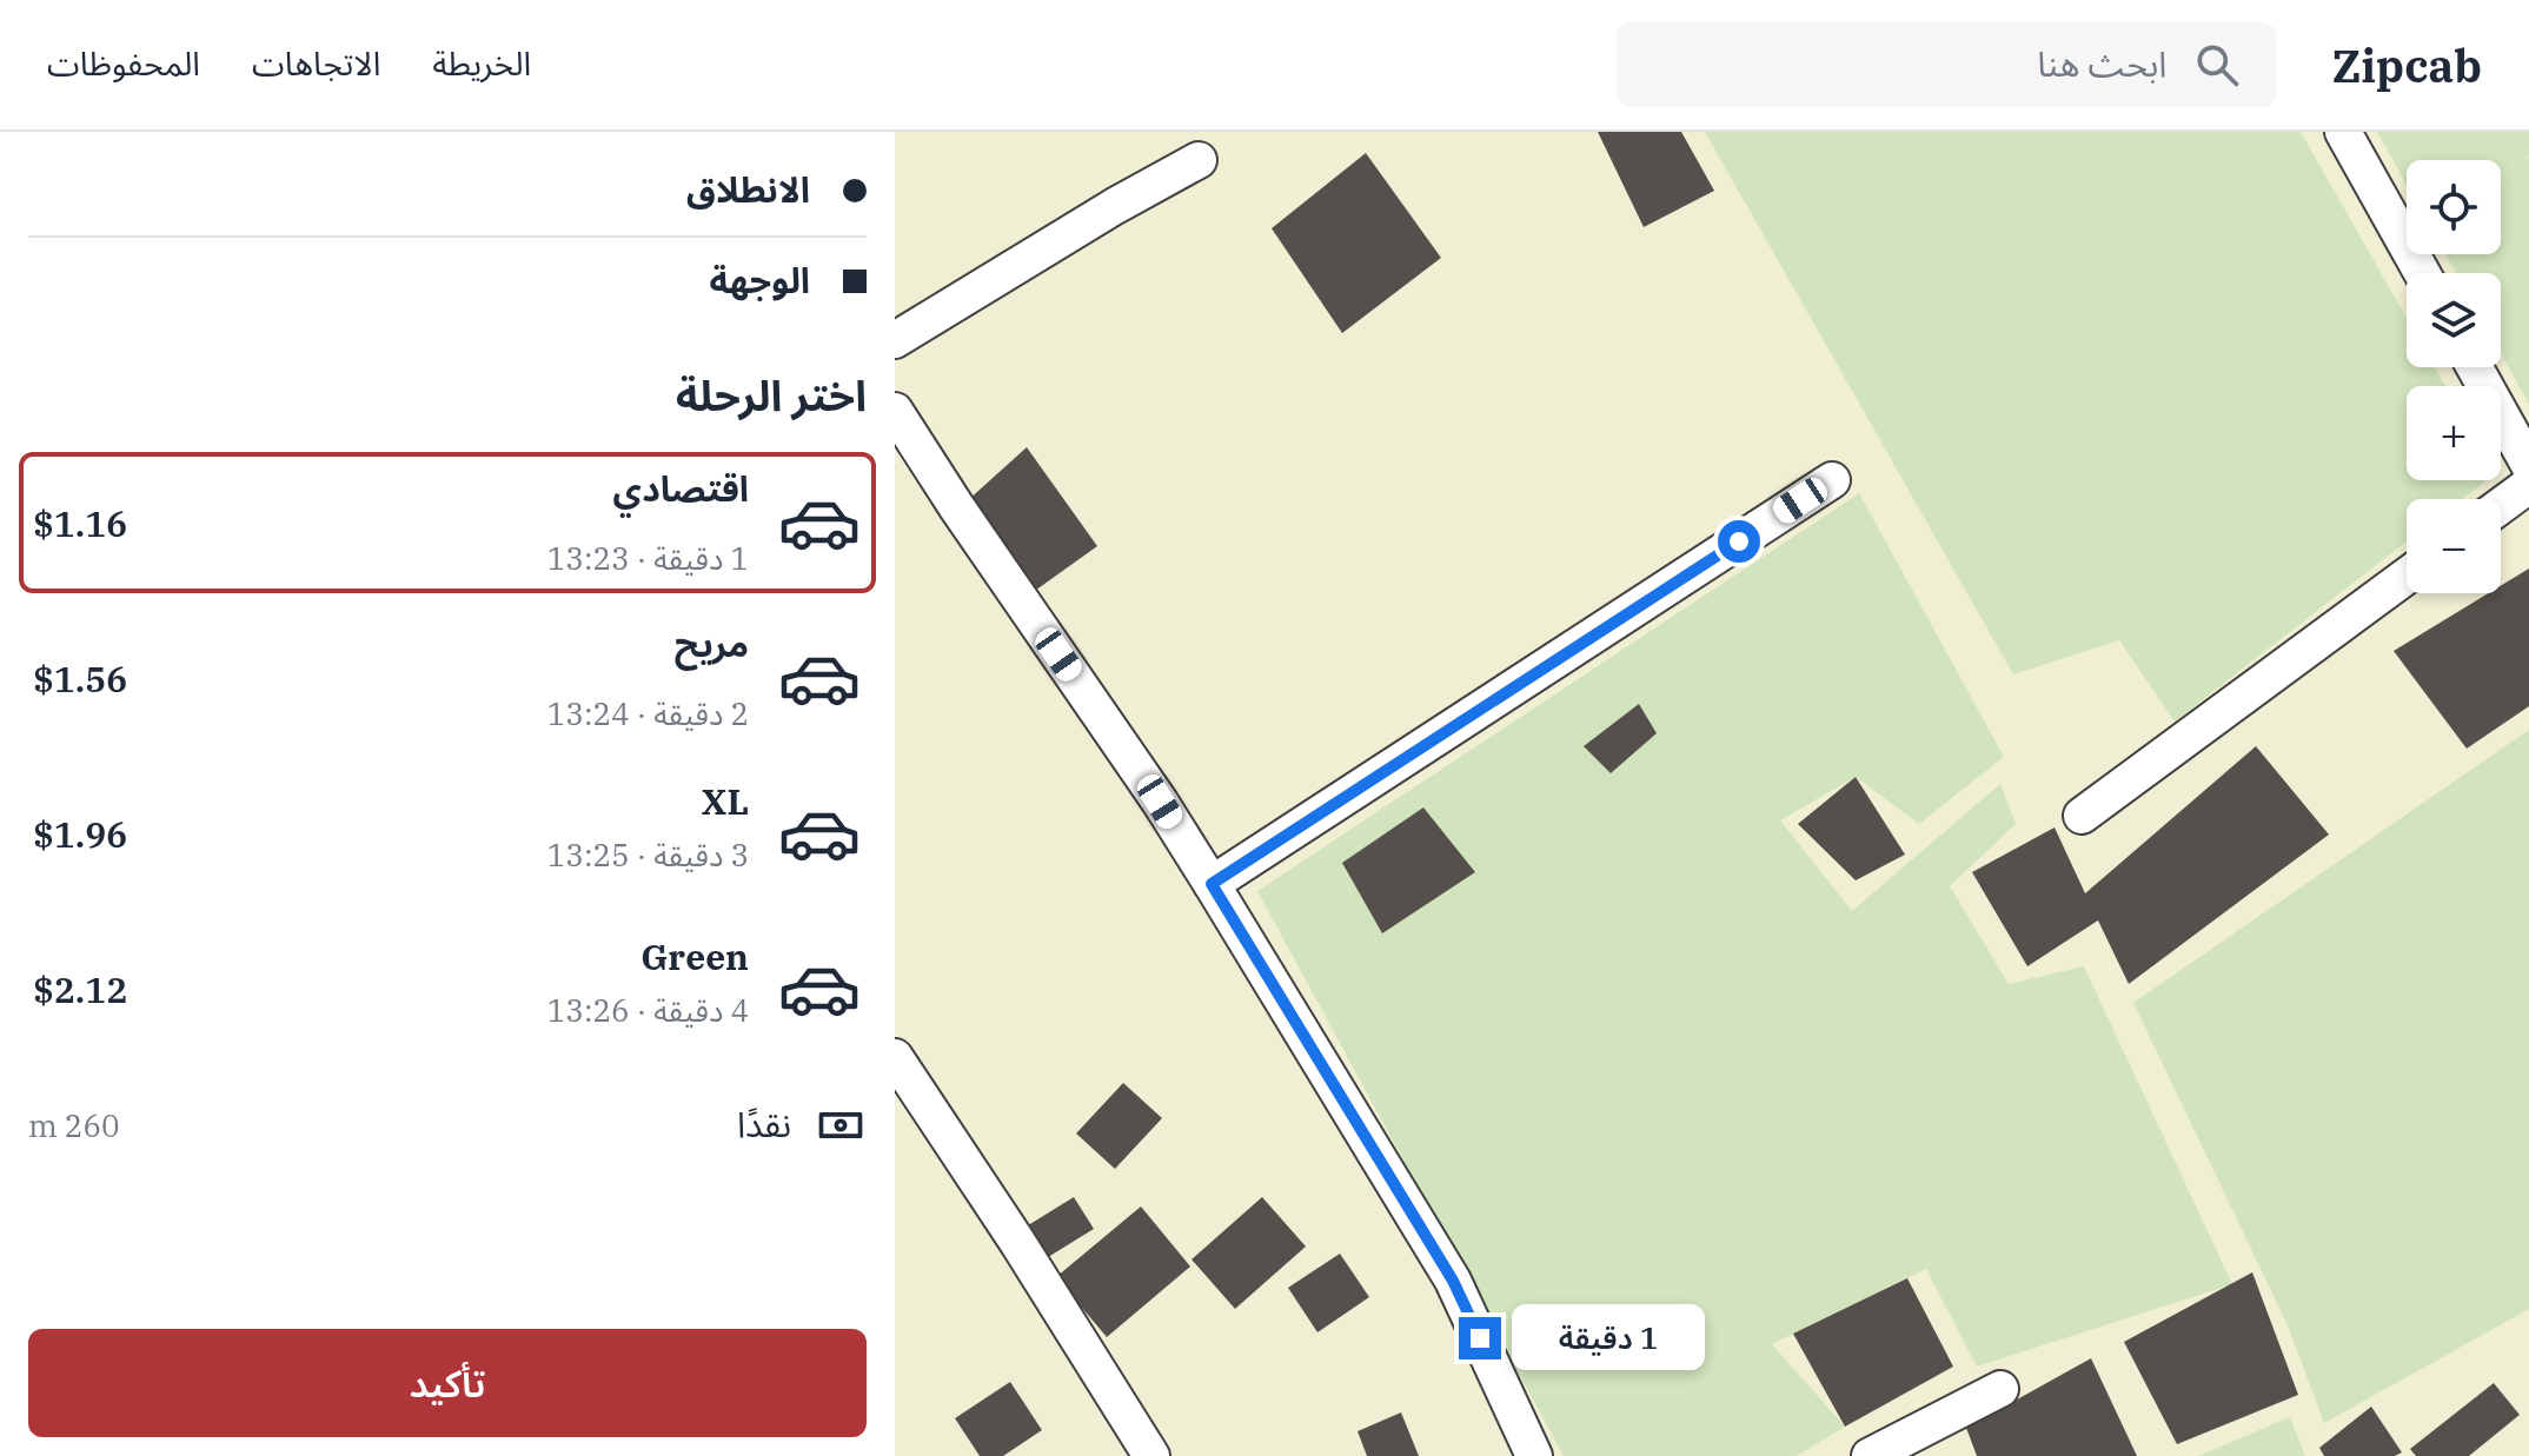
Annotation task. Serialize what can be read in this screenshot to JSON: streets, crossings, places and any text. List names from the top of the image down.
{
  "page": {
    "header": "Zipcab",
    "search": "ابحث هنا",
    "nav": ["الخريطة", "الاتجاهات", "المحفوظات"],
    "banner": ["الانطلاق", "الوجهة"],
    "map_buttons": ["+", "−"],
    "heading": "اختر الرحلة",
    "list": [
      {
        "name": "اقتصادي",
        "note": "1 دقيقة · 13:23",
        "value": "$1.16"
      },
      {
        "name": "مريح",
        "note": "2 دقيقة · 13:24",
        "value": "$1.56"
      },
      {
        "name": "XL",
        "note": "3 دقيقة · 13:25",
        "value": "$1.96"
      },
      {
        "name": "Green",
        "note": "4 دقيقة · 13:26",
        "value": "$2.12"
      }
    ],
    "pay": ["نقدًا", "260 m"],
    "bubble": "1 دقيقة",
    "buttons": "تأكيد"
  }
}
